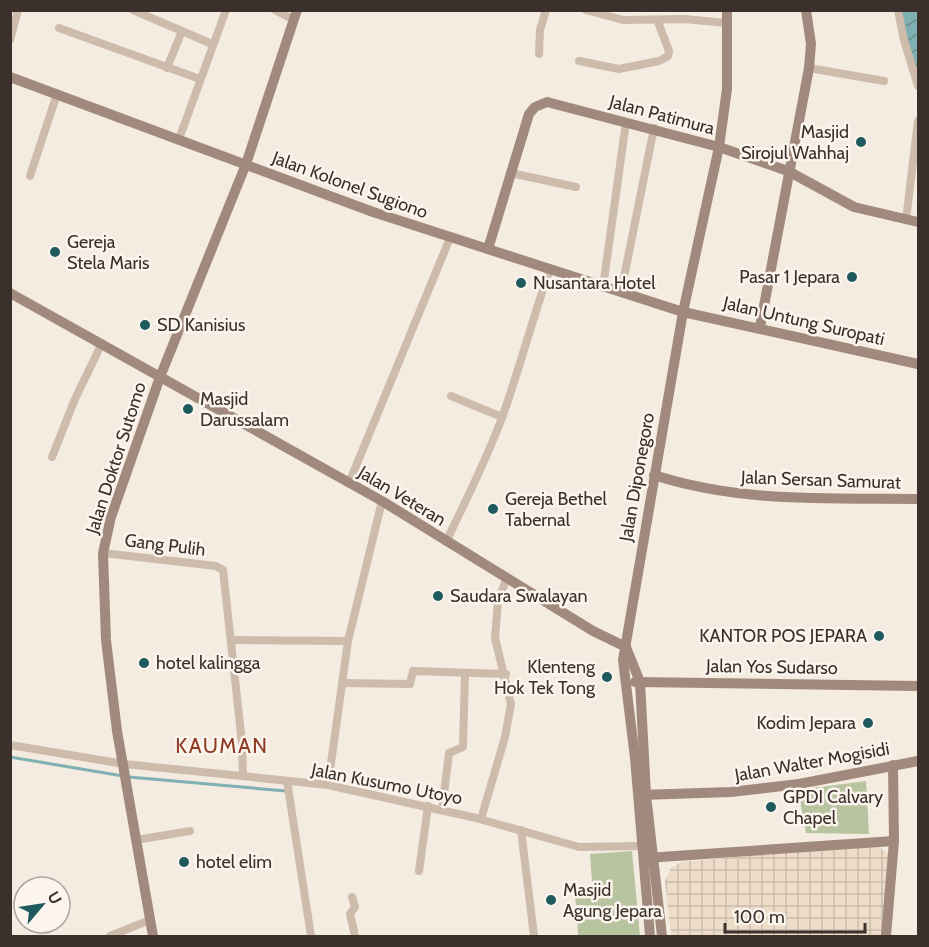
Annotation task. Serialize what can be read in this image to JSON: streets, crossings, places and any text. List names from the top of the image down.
{
  "streets": {
    "street": [
      "Jalan Patimura",
      "Jalan Kolonel Sugiono",
      "Jalan Untung Suropati",
      "Jalan Doktor Sutomo",
      "Jalan Diponegoro",
      "Jalan Sersan Samurat",
      "Jalan Veteran",
      "Gang Pulih",
      "Jalan Yos Sudarso",
      "Jalan Walter Mogisidi",
      "Jalan Kusumo Utoyo"
    ]
  },
  "crossings": [
    ["Jalan Patimura", "Jalan Kolonel Sugiono"],
    ["Jalan Patimura", "Jalan Diponegoro"],
    ["Jalan Kolonel Sugiono", "Jalan Untung Suropati"],
    ["Jalan Kolonel Sugiono", "Jalan Doktor Sutomo"],
    ["Jalan Kolonel Sugiono", "Jalan Diponegoro"],
    ["Jalan Untung Suropati", "Jalan Diponegoro"],
    ["Jalan Doktor Sutomo", "Jalan Veteran"],
    ["Jalan Doktor Sutomo", "Gang Pulih"],
    ["Jalan Doktor Sutomo", "Jalan Kusumo Utoyo"],
    ["Jalan Diponegoro", "Jalan Sersan Samurat"],
    ["Jalan Diponegoro", "Jalan Veteran"],
    ["Jalan Diponegoro", "Jalan Yos Sudarso"],
    ["Jalan Diponegoro", "Jalan Walter Mogisidi"],
    ["Jalan Diponegoro", "Jalan Kusumo Utoyo"]
  ],
  "districts": ["KAUMAN"],
  "places": [
    "Masjid Sirojul Wahhaj",
    "Gereja Stela Maris",
    "Pasar 1 Jepara",
    "Nusantara Hotel",
    "SD Kanisius",
    "Masjid Darussalam",
    "Gereja Bethel Tabernal",
    "Saudara Swalayan",
    "KANTOR POS JEPARA",
    "hotel kalingga",
    "Klenteng Hok Tek Tong",
    "Kodim Jepara",
    "GPDI Calvary Chapel",
    "hotel elim",
    "Masjid Agung Jepara"
  ],
  "scale_bar": "100 m",
  "north": "top right"
}
